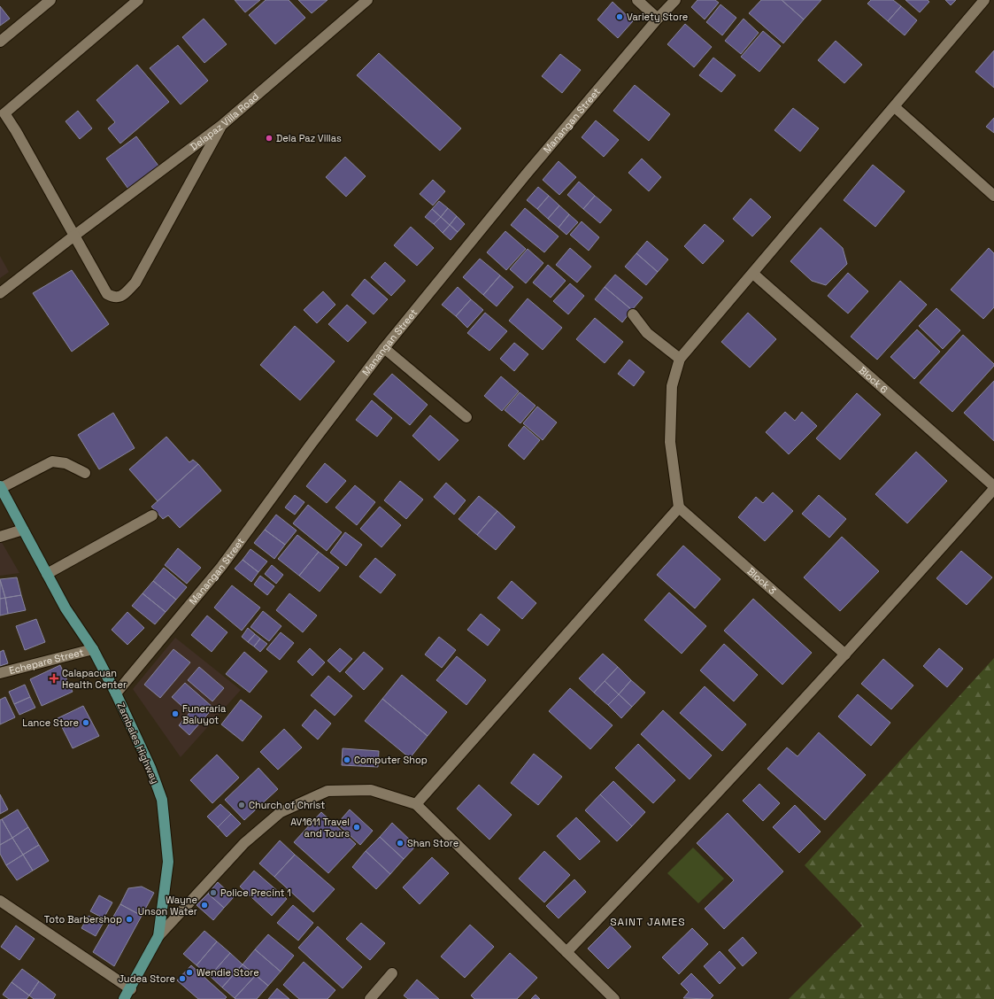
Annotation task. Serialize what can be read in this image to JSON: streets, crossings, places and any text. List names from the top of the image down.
{
  "streets": {
    "main road": ["Zambales Highway"],
    "street": [
      "Manangan Street",
      "Delapaz Villa Road",
      "Block 6",
      "Block 3",
      "Echepare Street"
    ]
  },
  "crossings": [
    ["Manangan Street", "Zambales Highway"],
    ["Echepare Street", "Zambales Highway"]
  ],
  "districts": ["SAINT JAMES"],
  "places": {
    "other": [
      "Variety Store",
      "Dela Paz Villas",
      "Funeraria Baluyot",
      "Lance Store",
      "Computer Shop",
      "Church of Christ",
      "AV1611 Travel and Tours",
      "Shan Store",
      "Police Precint 1",
      "Wayne Unson Water",
      "Toto Barbershop",
      "Wendie Store",
      "Judea Store"
    ],
    "health": ["Calapacuan Health Center"]
  }
}
